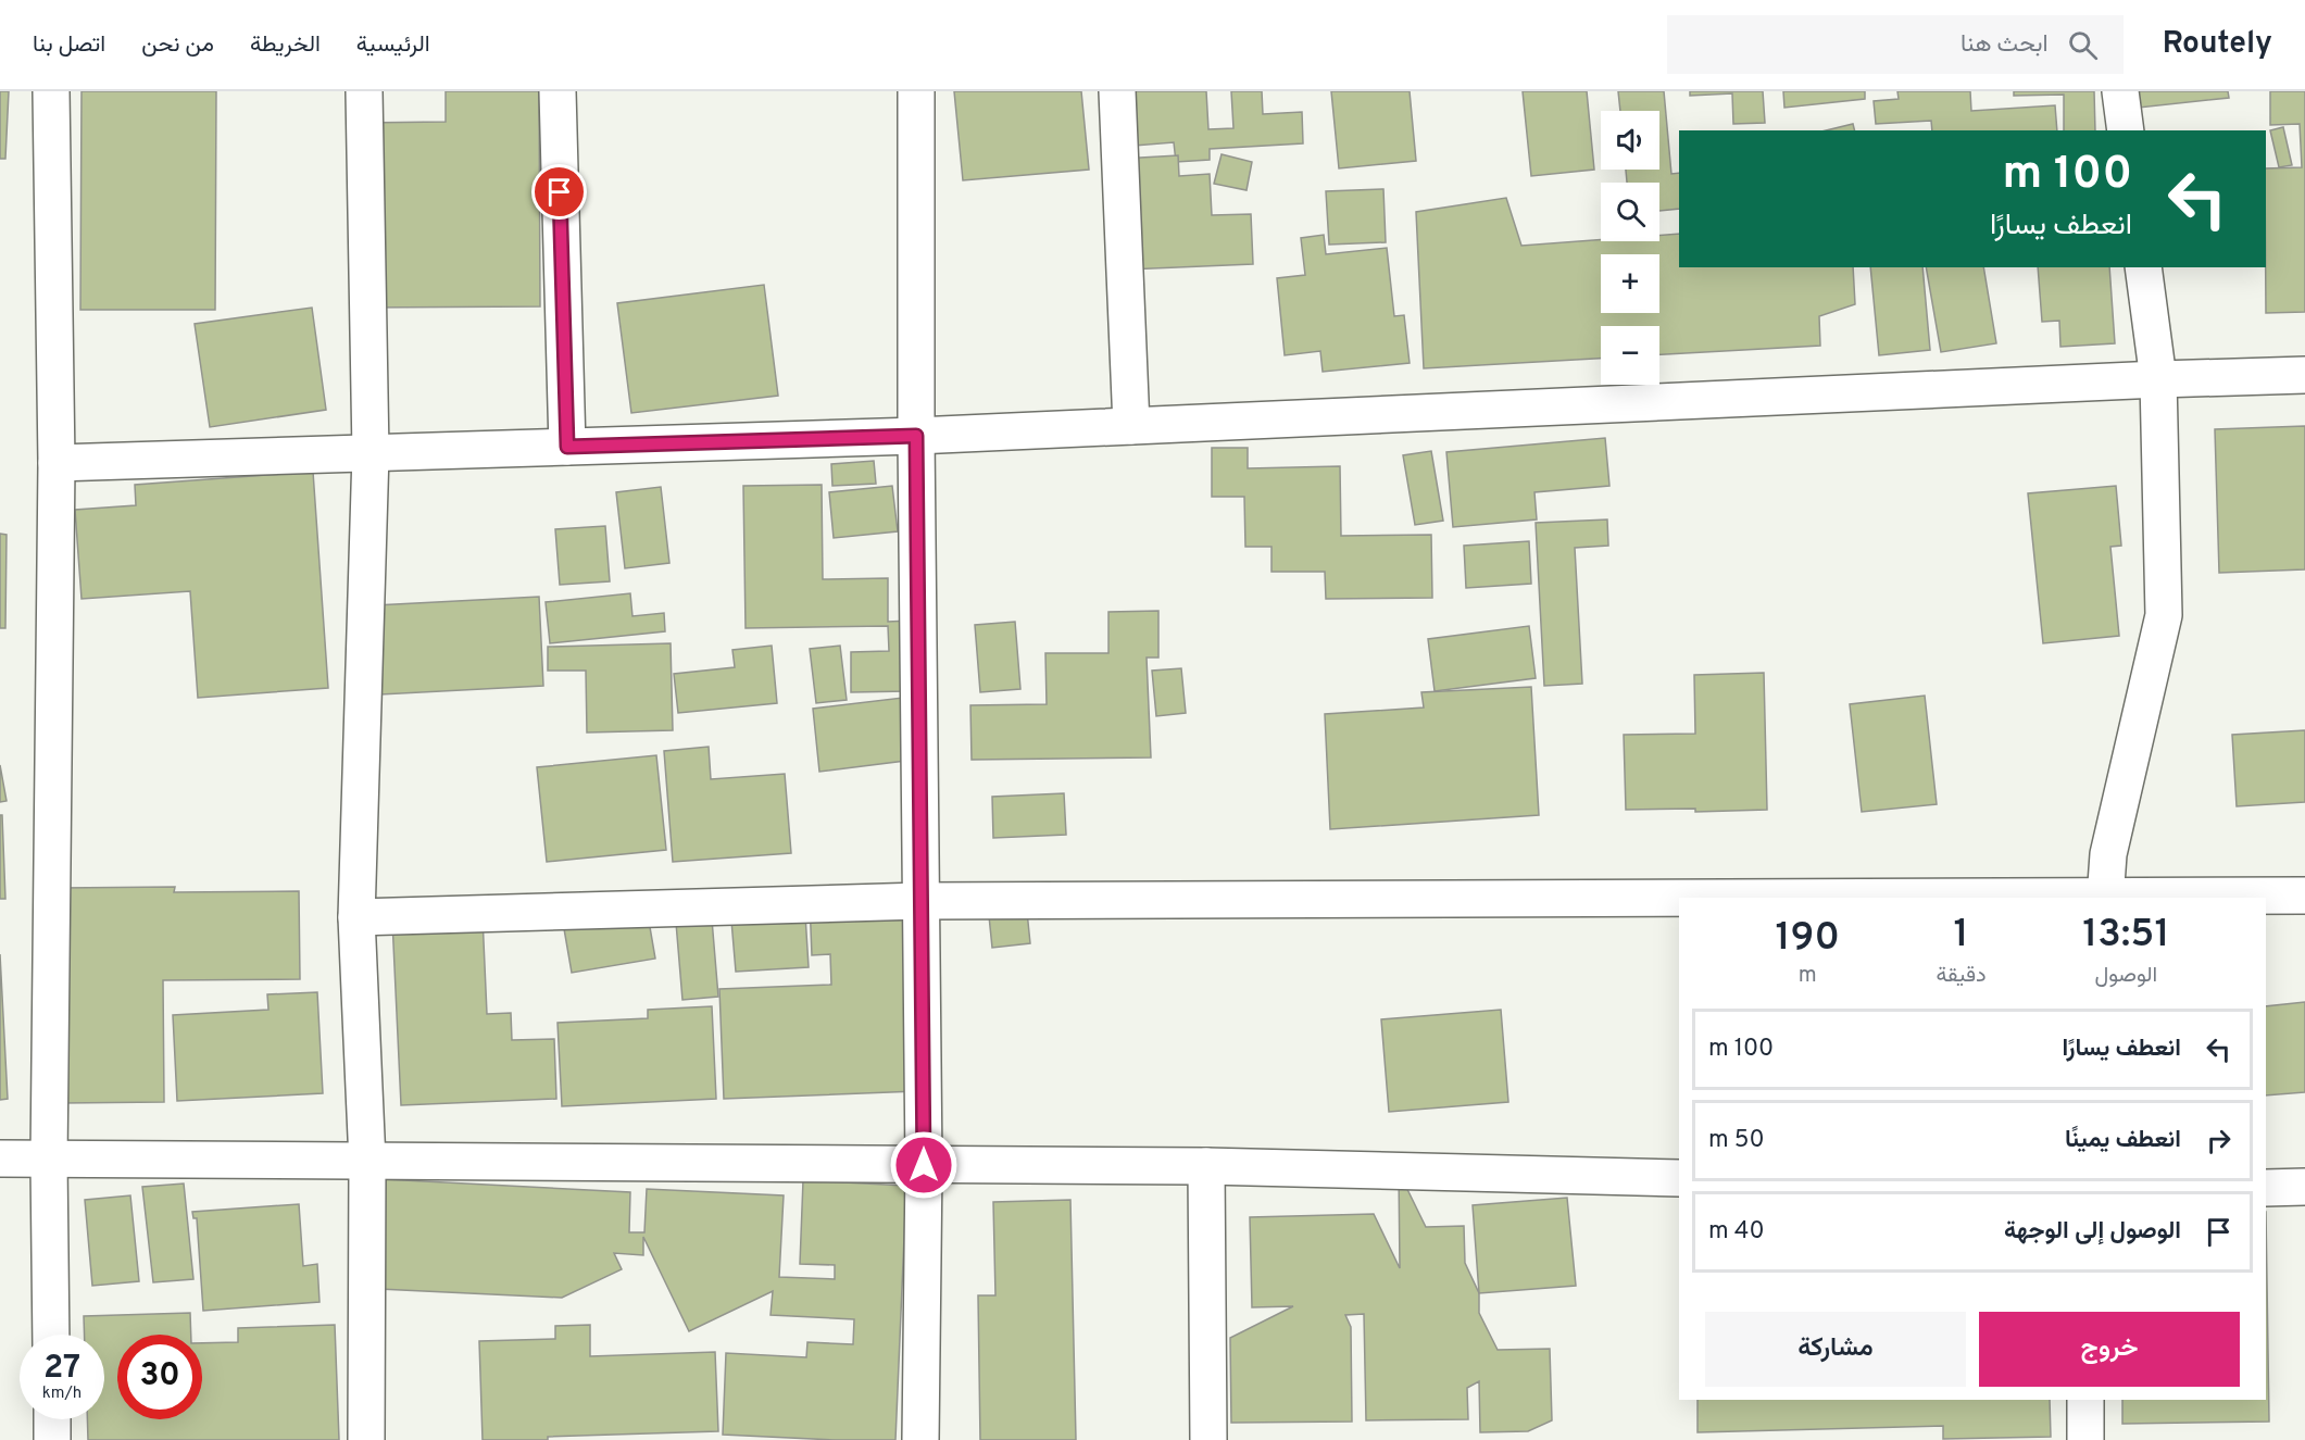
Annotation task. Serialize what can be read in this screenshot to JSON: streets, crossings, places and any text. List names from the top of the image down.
{
  "page": {
    "header": "Routely",
    "search": "ابحث هنا",
    "nav": [
      "الرئيسية",
      "الخريطة",
      "من نحن",
      "اتصل بنا"
    ],
    "map_buttons": ["+", "−"],
    "turn": ["100 m", "انعطف يسارًا"],
    "eta": [
      "13:51",
      "الوصول",
      "1",
      "دقيقة",
      "190",
      "m"
    ],
    "list": [
      {
        "name": "انعطف يسارًا",
        "value": "100 m"
      },
      {
        "name": "انعطف يمينًا",
        "value": "50 m"
      },
      {
        "name": "الوصول إلى الوجهة",
        "value": "40 m"
      }
    ],
    "buttons": ["خروج", "مشاركة"],
    "speed": "27 km/h",
    "limit": "30"
  }
}
